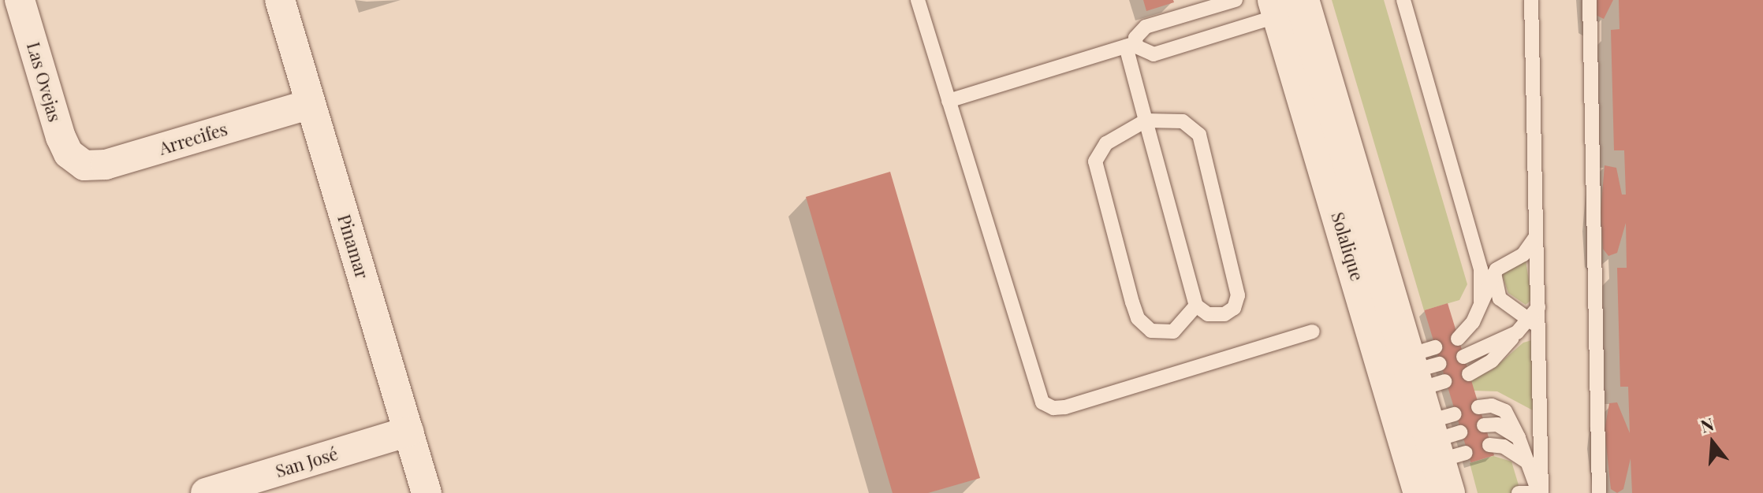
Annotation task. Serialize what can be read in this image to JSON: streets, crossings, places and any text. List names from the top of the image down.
{
  "streets": {
    "main road": ["Solalique"],
    "street": [
      "Las Ovejas",
      "Arrecifes",
      "Pinamar",
      "San José"
    ]
  },
  "crossings": [
    ["Las Ovejas", "Arrecifes"],
    ["Arrecifes", "Pinamar"],
    ["Pinamar", "San José"]
  ],
  "north": "top"
}
